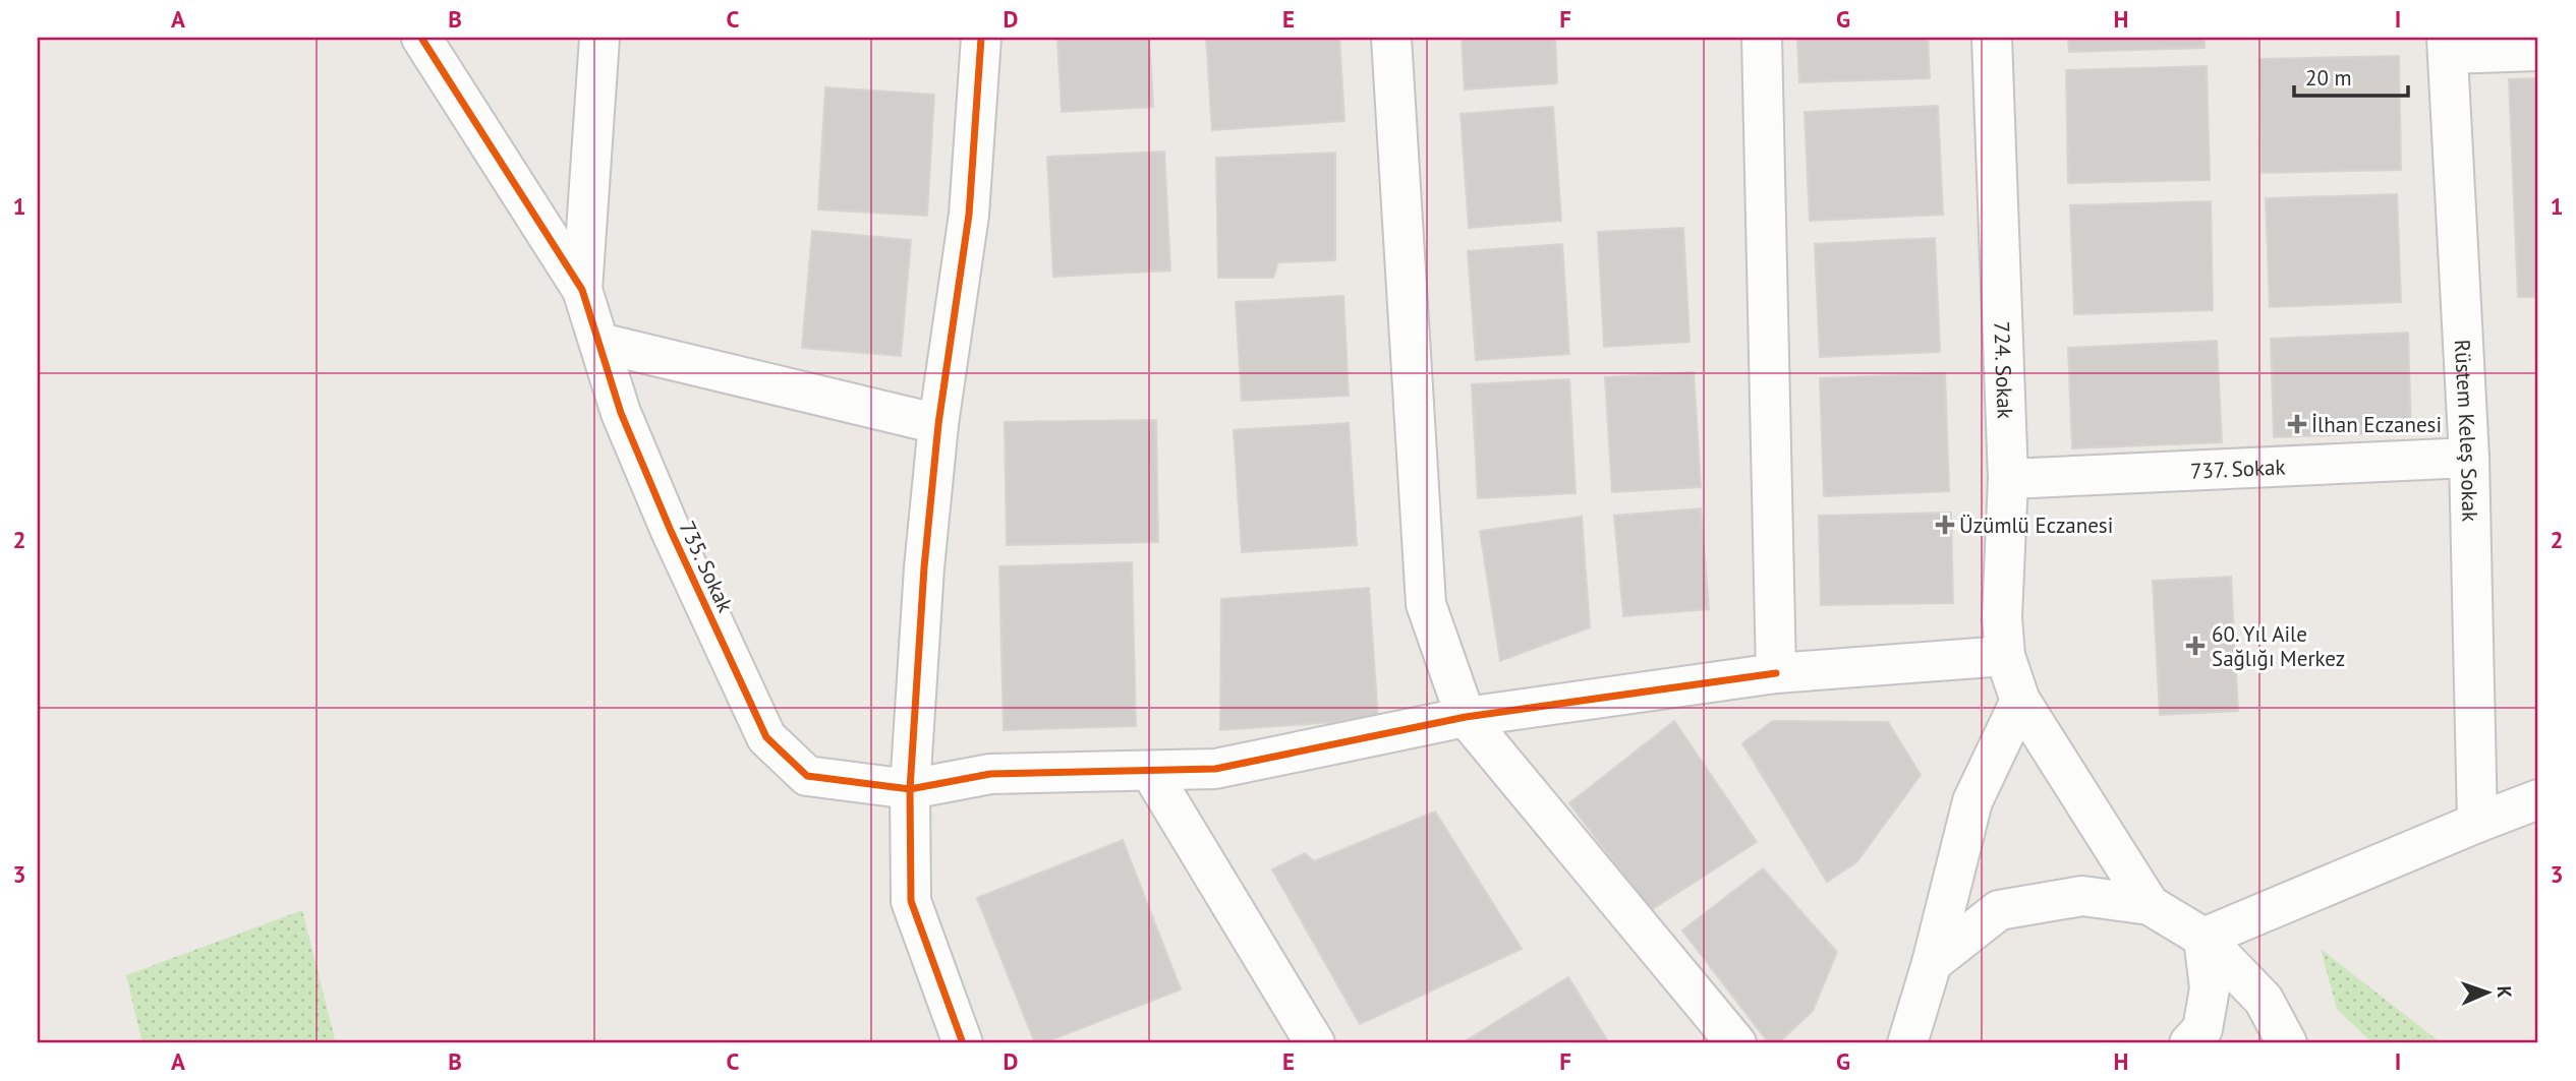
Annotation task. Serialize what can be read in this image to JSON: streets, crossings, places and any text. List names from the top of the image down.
{
  "streets": {
    "street": [
      "724. Sokak",
      "Rüstem Keleş Sokak",
      "737. Sokak",
      "735. Sokak"
    ]
  },
  "crossings": [
    ["724. Sokak", "737. Sokak"],
    ["724. Sokak", "735. Sokak"],
    ["Rüstem Keleş Sokak", "737. Sokak"]
  ],
  "places": {
    "health": ["İlhan Eczanesi", "Üzümlü Eczanesi", "60. Yıl Aile Sağlığı Merkez"]
  },
  "scale_bar": "20 m",
  "north": "right",
  "grid": {
    "columns": [
      "A",
      "B",
      "C",
      "D",
      "E",
      "F",
      "G",
      "H",
      "I"
    ],
    "rows": ["1", "2", "3"]
  }
}
